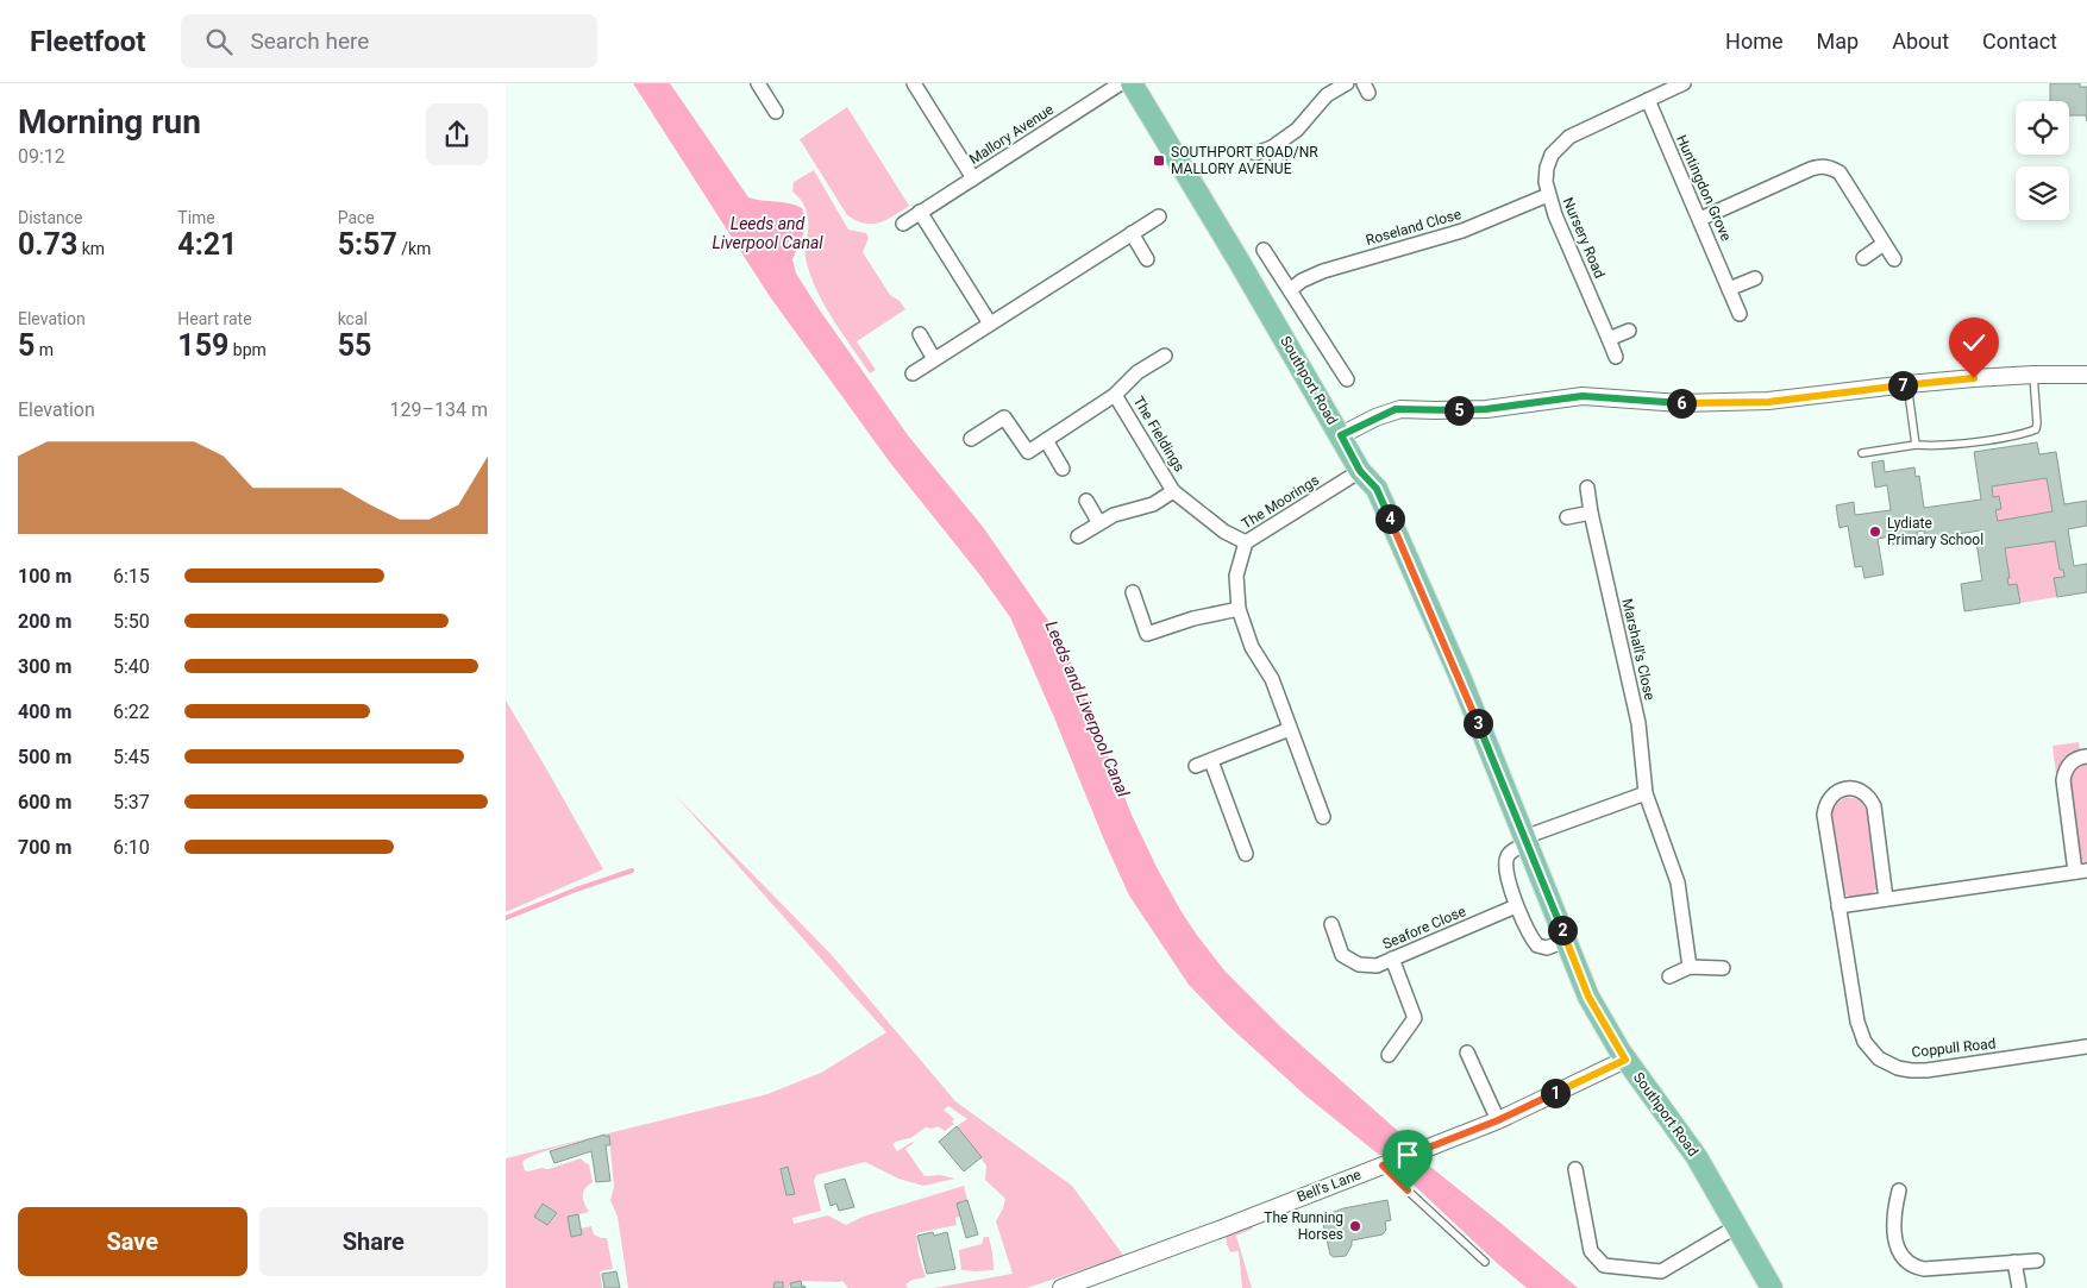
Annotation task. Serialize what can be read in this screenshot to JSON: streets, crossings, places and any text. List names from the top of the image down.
{
  "streets": {
    "main road": ["Southport Road"],
    "street": [
      "Mallory Avenue",
      "Huntingdon Grove",
      "Roseland Close",
      "Nursery Road",
      "The Fieldings",
      "The Moorings",
      "Marshall's Close",
      "Seafore Close",
      "Coppull Road",
      "Bell's Lane"
    ]
  },
  "crossings": [
    ["Huntingdon Grove", "Nursery Road"],
    ["Roseland Close", "Nursery Road"],
    ["Southport Road", "The Moorings"],
    ["Southport Road", "Bell's Lane"],
    ["The Fieldings", "The Moorings"]
  ],
  "water": ["Leeds and Liverpool Canal"],
  "places": {
    "transit": ["SOUTHPORT ROAD/NR MALLORY AVENUE"],
    "other": ["Lydiate Primary School", "The Running Horses"]
  },
  "page": {
    "header": "Fleetfoot",
    "search": "Search here",
    "nav": [
      "Home",
      "Map",
      "About",
      "Contact"
    ],
    "heading": ["Morning run", "09:12"],
    "stats": [
      ["Distance", "0.73 km"],
      ["Time", "4:21"],
      ["Pace", "5:57 /km"],
      ["Elevation", "5 m"],
      ["Heart rate", "159 bpm"],
      ["kcal", "55"]
    ],
    "pins": [
      "7",
      "6",
      "5",
      "4",
      "3",
      "2",
      "1"
    ],
    "chart": ["Elevation", "129–134 m"],
    "list": [
      {
        "name": "100 m",
        "note": "6:15"
      },
      {
        "name": "200 m",
        "note": "5:50"
      },
      {
        "name": "300 m",
        "note": "5:40"
      },
      {
        "name": "400 m",
        "note": "6:22"
      },
      {
        "name": "500 m",
        "note": "5:45"
      },
      {
        "name": "600 m",
        "note": "5:37"
      },
      {
        "name": "700 m",
        "note": "6:10"
      }
    ],
    "buttons": ["Save", "Share"]
  }
}
